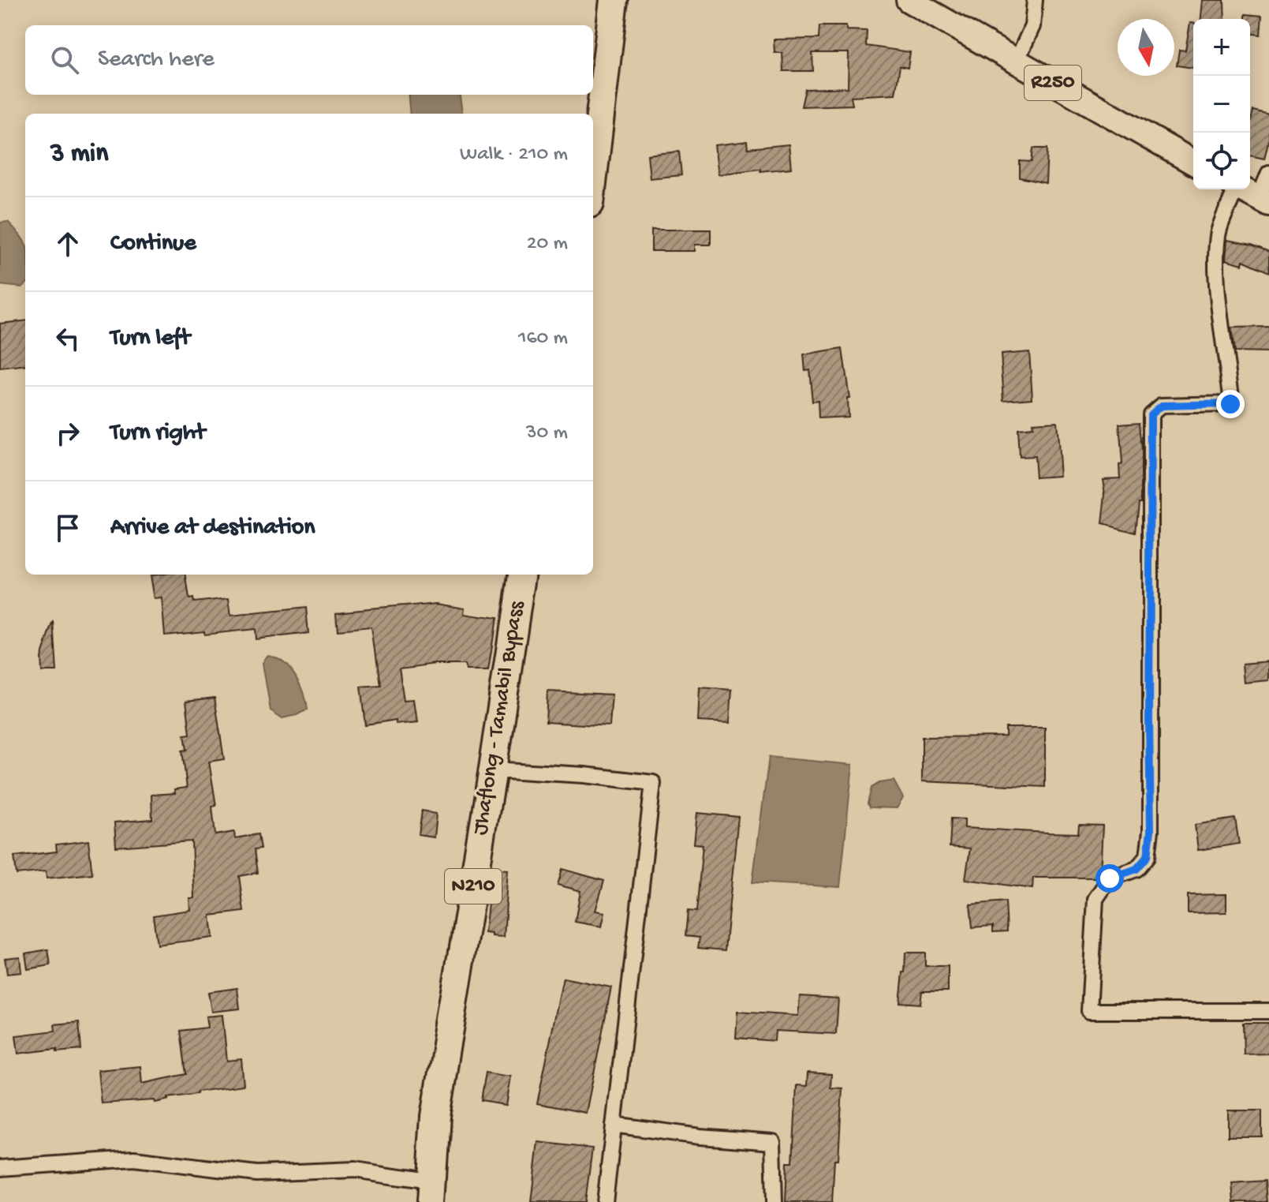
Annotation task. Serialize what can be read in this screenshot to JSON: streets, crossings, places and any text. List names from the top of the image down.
{
  "streets": {
    "highway": ["Jhaflong - Tamabil Bypass", "N210"],
    "main road": ["R250"]
  },
  "north": "bottom",
  "page": {
    "map_buttons": ["+", "−"],
    "search": "Search here",
    "heading": ["3 min", "Walk · 210 m"],
    "list": [
      ["Continue", "20 m"],
      ["Turn left", "160 m"],
      ["Turn right", "30 m"],
      "Arrive at destination"
    ]
  }
}
